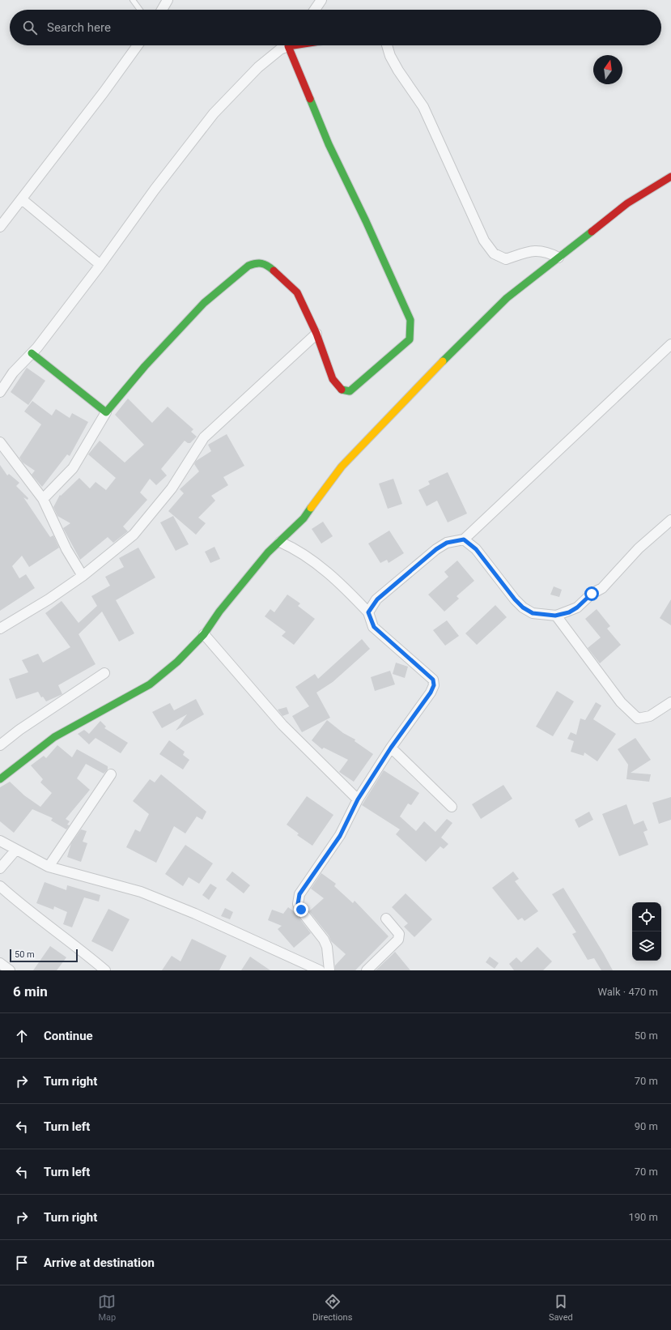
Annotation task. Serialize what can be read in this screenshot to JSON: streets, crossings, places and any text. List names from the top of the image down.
{
  "scale_bar": "50 m",
  "north": "top",
  "page": {
    "search": "Search here",
    "scale": "50 m",
    "heading": ["6 min", "Walk · 470 m"],
    "list": [
      ["Continue", "50 m"],
      ["Turn right", "70 m"],
      ["Turn left", "90 m"],
      ["Turn left", "70 m"],
      ["Turn right", "190 m"],
      "Arrive at destination"
    ],
    "nav": ["Map", "Directions", "Saved"]
  }
}
